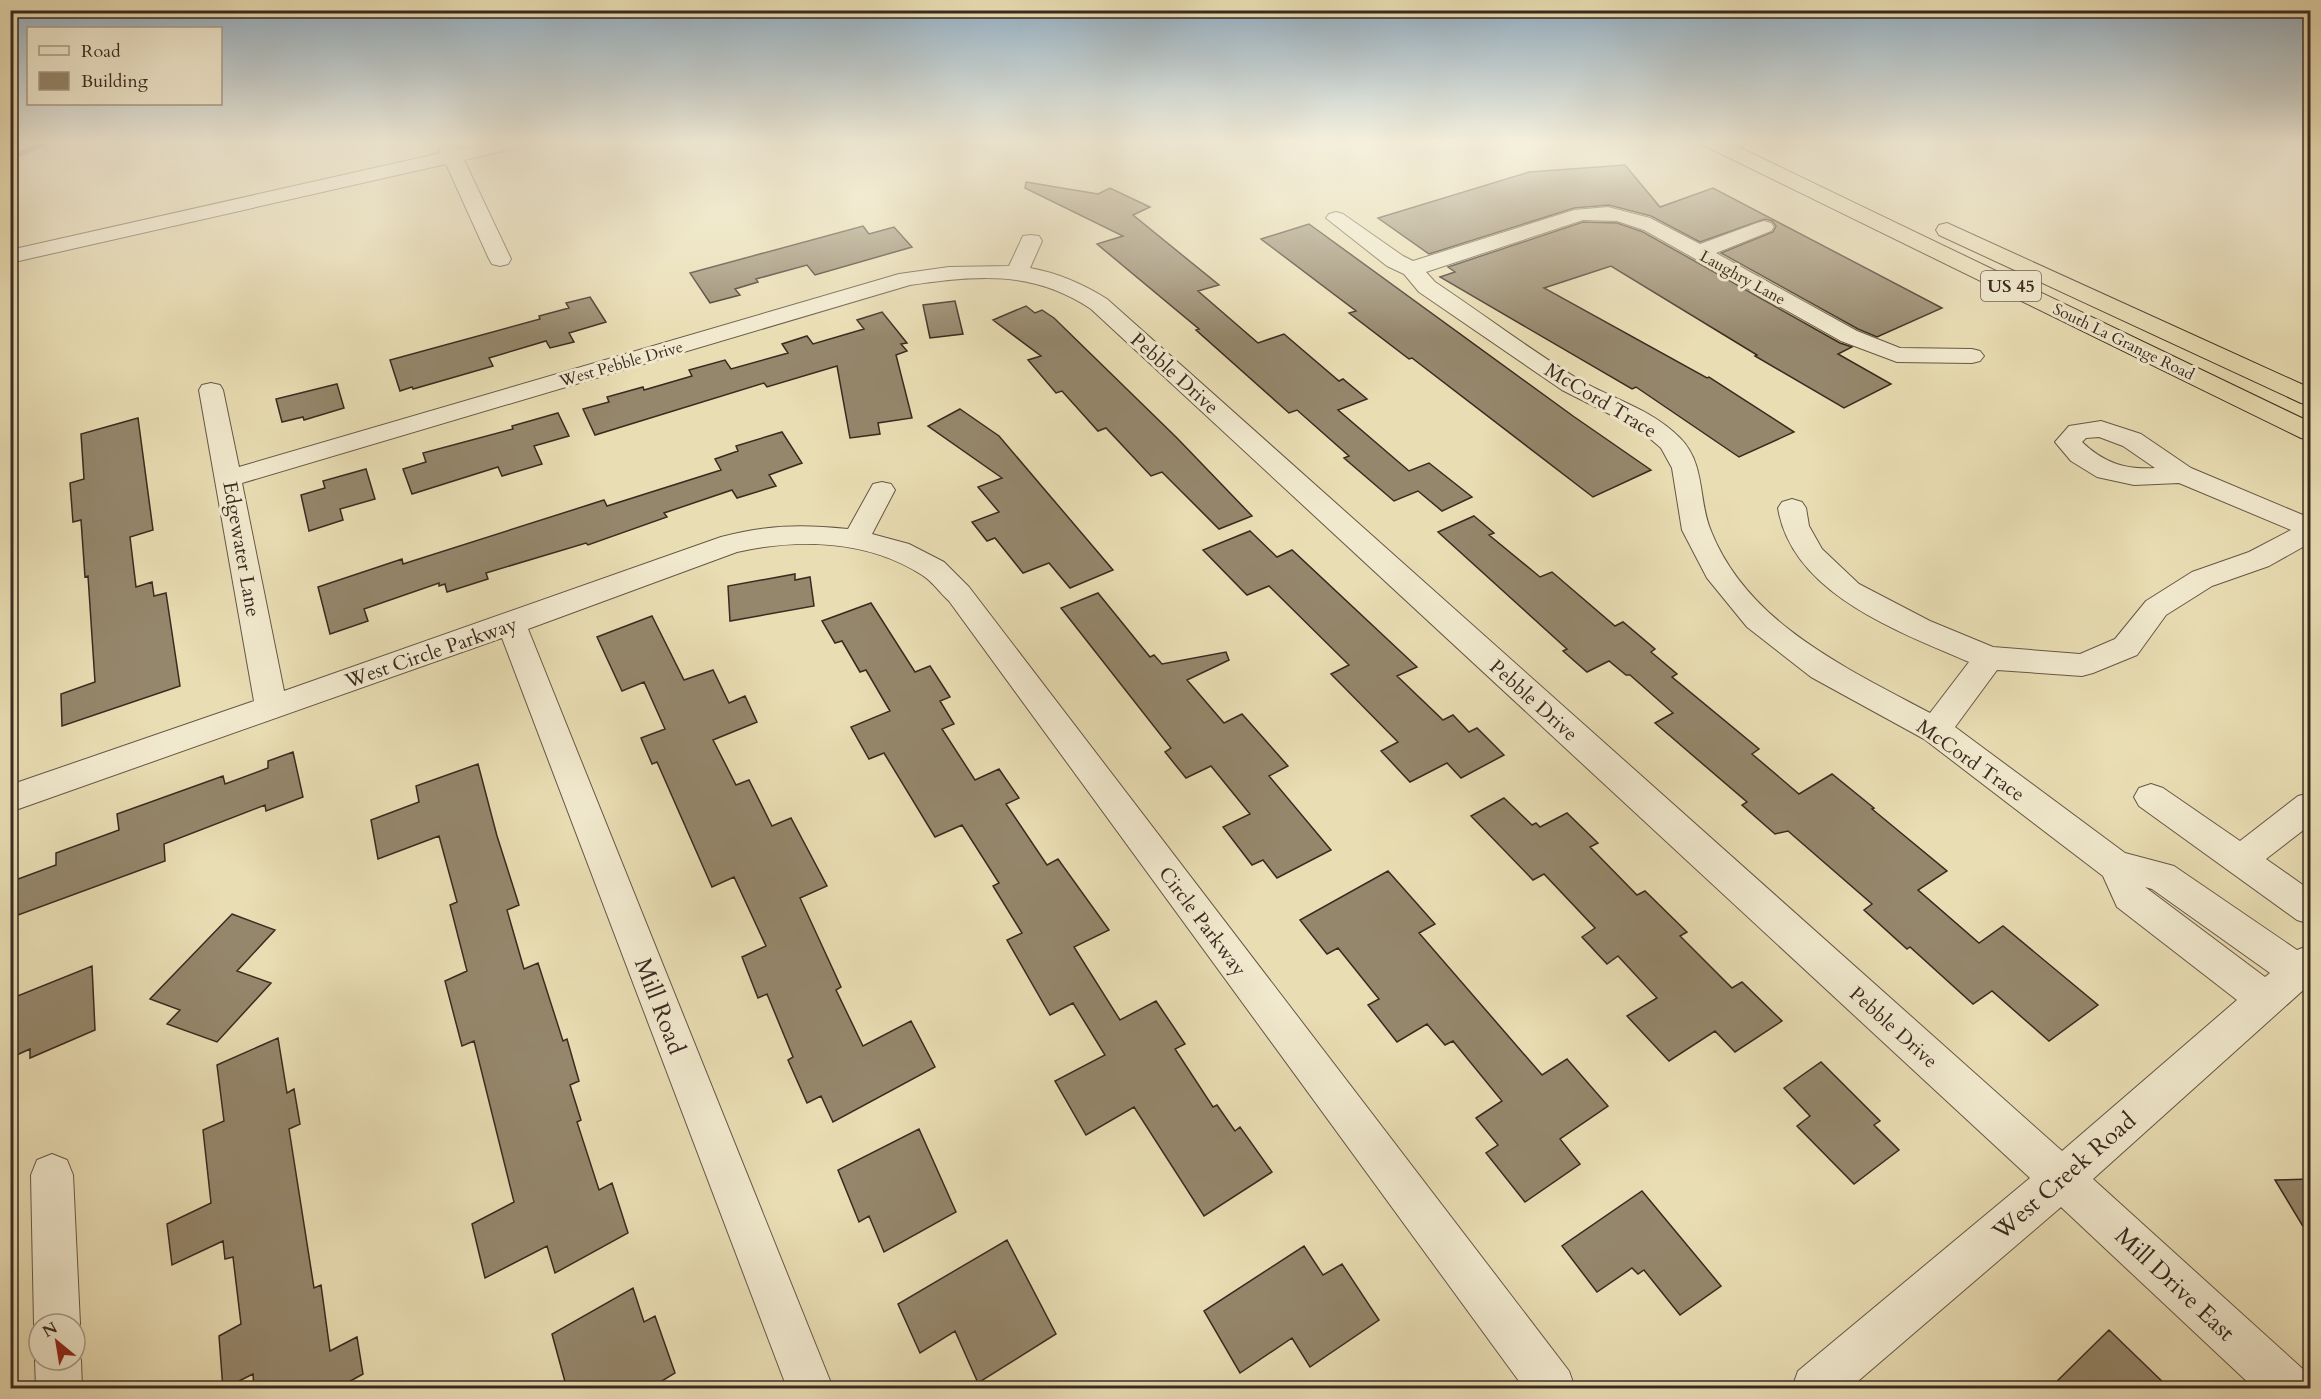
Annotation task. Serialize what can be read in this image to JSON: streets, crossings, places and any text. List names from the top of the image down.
{
  "streets": {
    "highway": ["US 45", "South La Grange Road"],
    "street": [
      "Laughry Lane",
      "West Pebble Drive",
      "Pebble Drive",
      "McCord Trace",
      "Edgewater Lane",
      "West Circle Parkway",
      "Circle Parkway",
      "Mill Road",
      "West Creek Road",
      "Mill Drive East"
    ]
  },
  "crossings": [
    ["Laughry Lane", "McCord Trace"],
    ["West Pebble Drive", "Pebble Drive"],
    ["West Pebble Drive", "Edgewater Lane"],
    ["Pebble Drive", "West Creek Road"],
    ["Pebble Drive", "Mill Drive East"],
    ["McCord Trace", "West Creek Road"],
    ["Edgewater Lane", "West Circle Parkway"],
    ["West Circle Parkway", "Circle Parkway"],
    ["West Circle Parkway", "Mill Road"],
    ["West Creek Road", "Mill Drive East"]
  ],
  "legend": ["Road", "Building"],
  "north": "top left"
}
